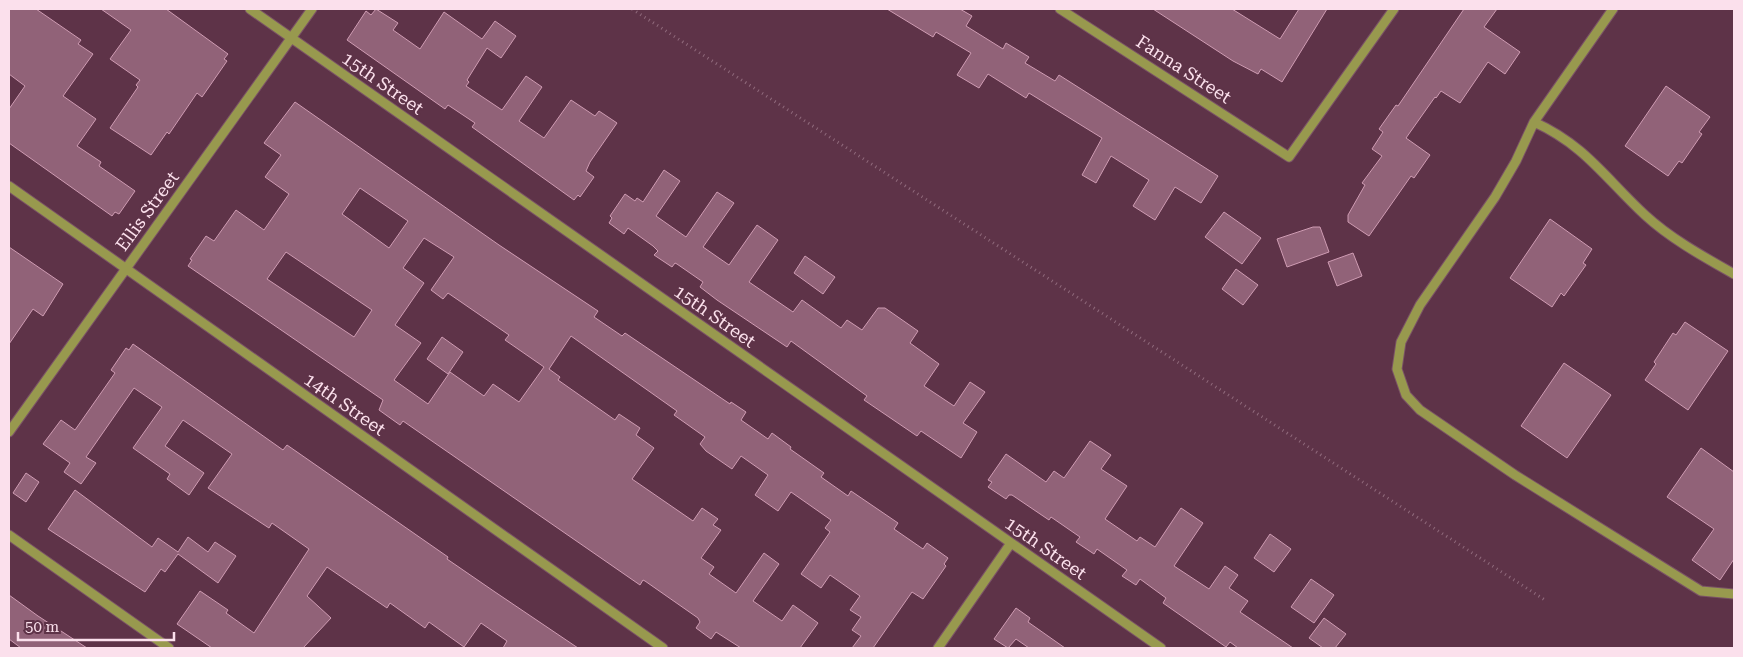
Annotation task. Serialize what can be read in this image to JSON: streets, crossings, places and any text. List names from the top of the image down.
{
  "streets": {
    "street": [
      "Fanna Street",
      "15th Street",
      "Ellis Street",
      "14th Street"
    ]
  },
  "crossings": [
    ["15th Street", "Ellis Street"],
    ["Ellis Street", "14th Street"]
  ],
  "scale_bar": "50 m"
}
